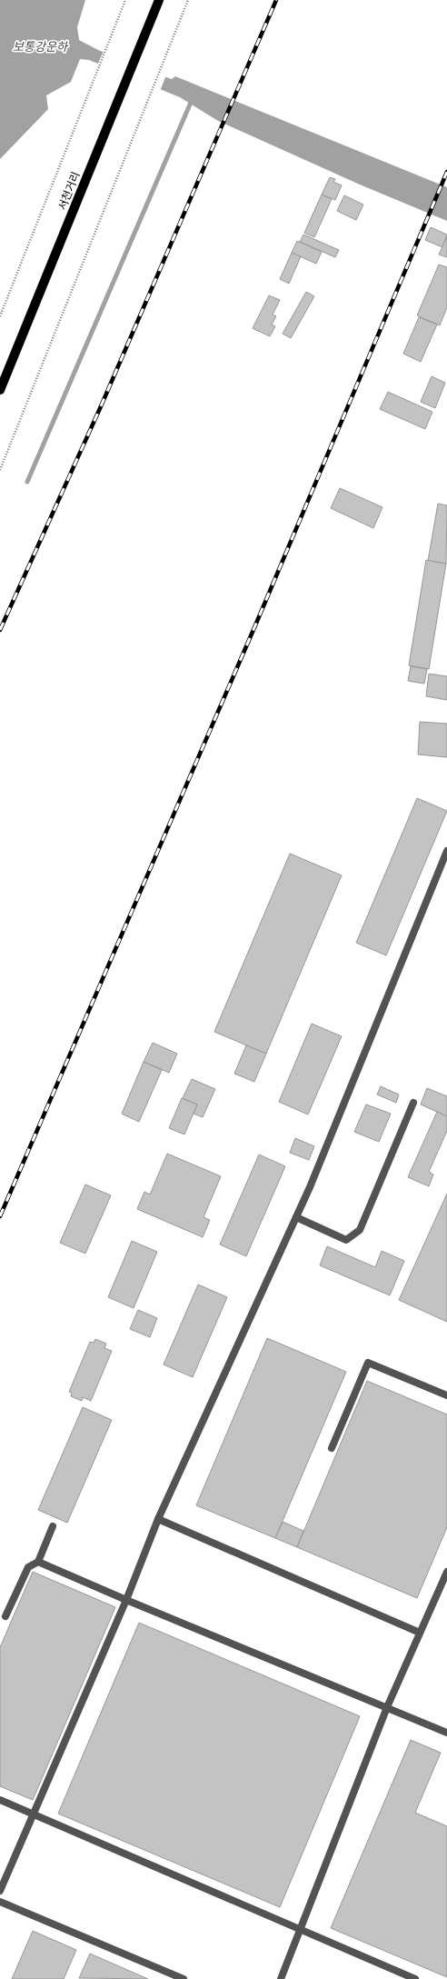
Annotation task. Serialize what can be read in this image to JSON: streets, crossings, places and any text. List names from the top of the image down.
{
  "streets": {
    "main road": ["서천거리"]
  },
  "water": ["보통강운하"]
}
